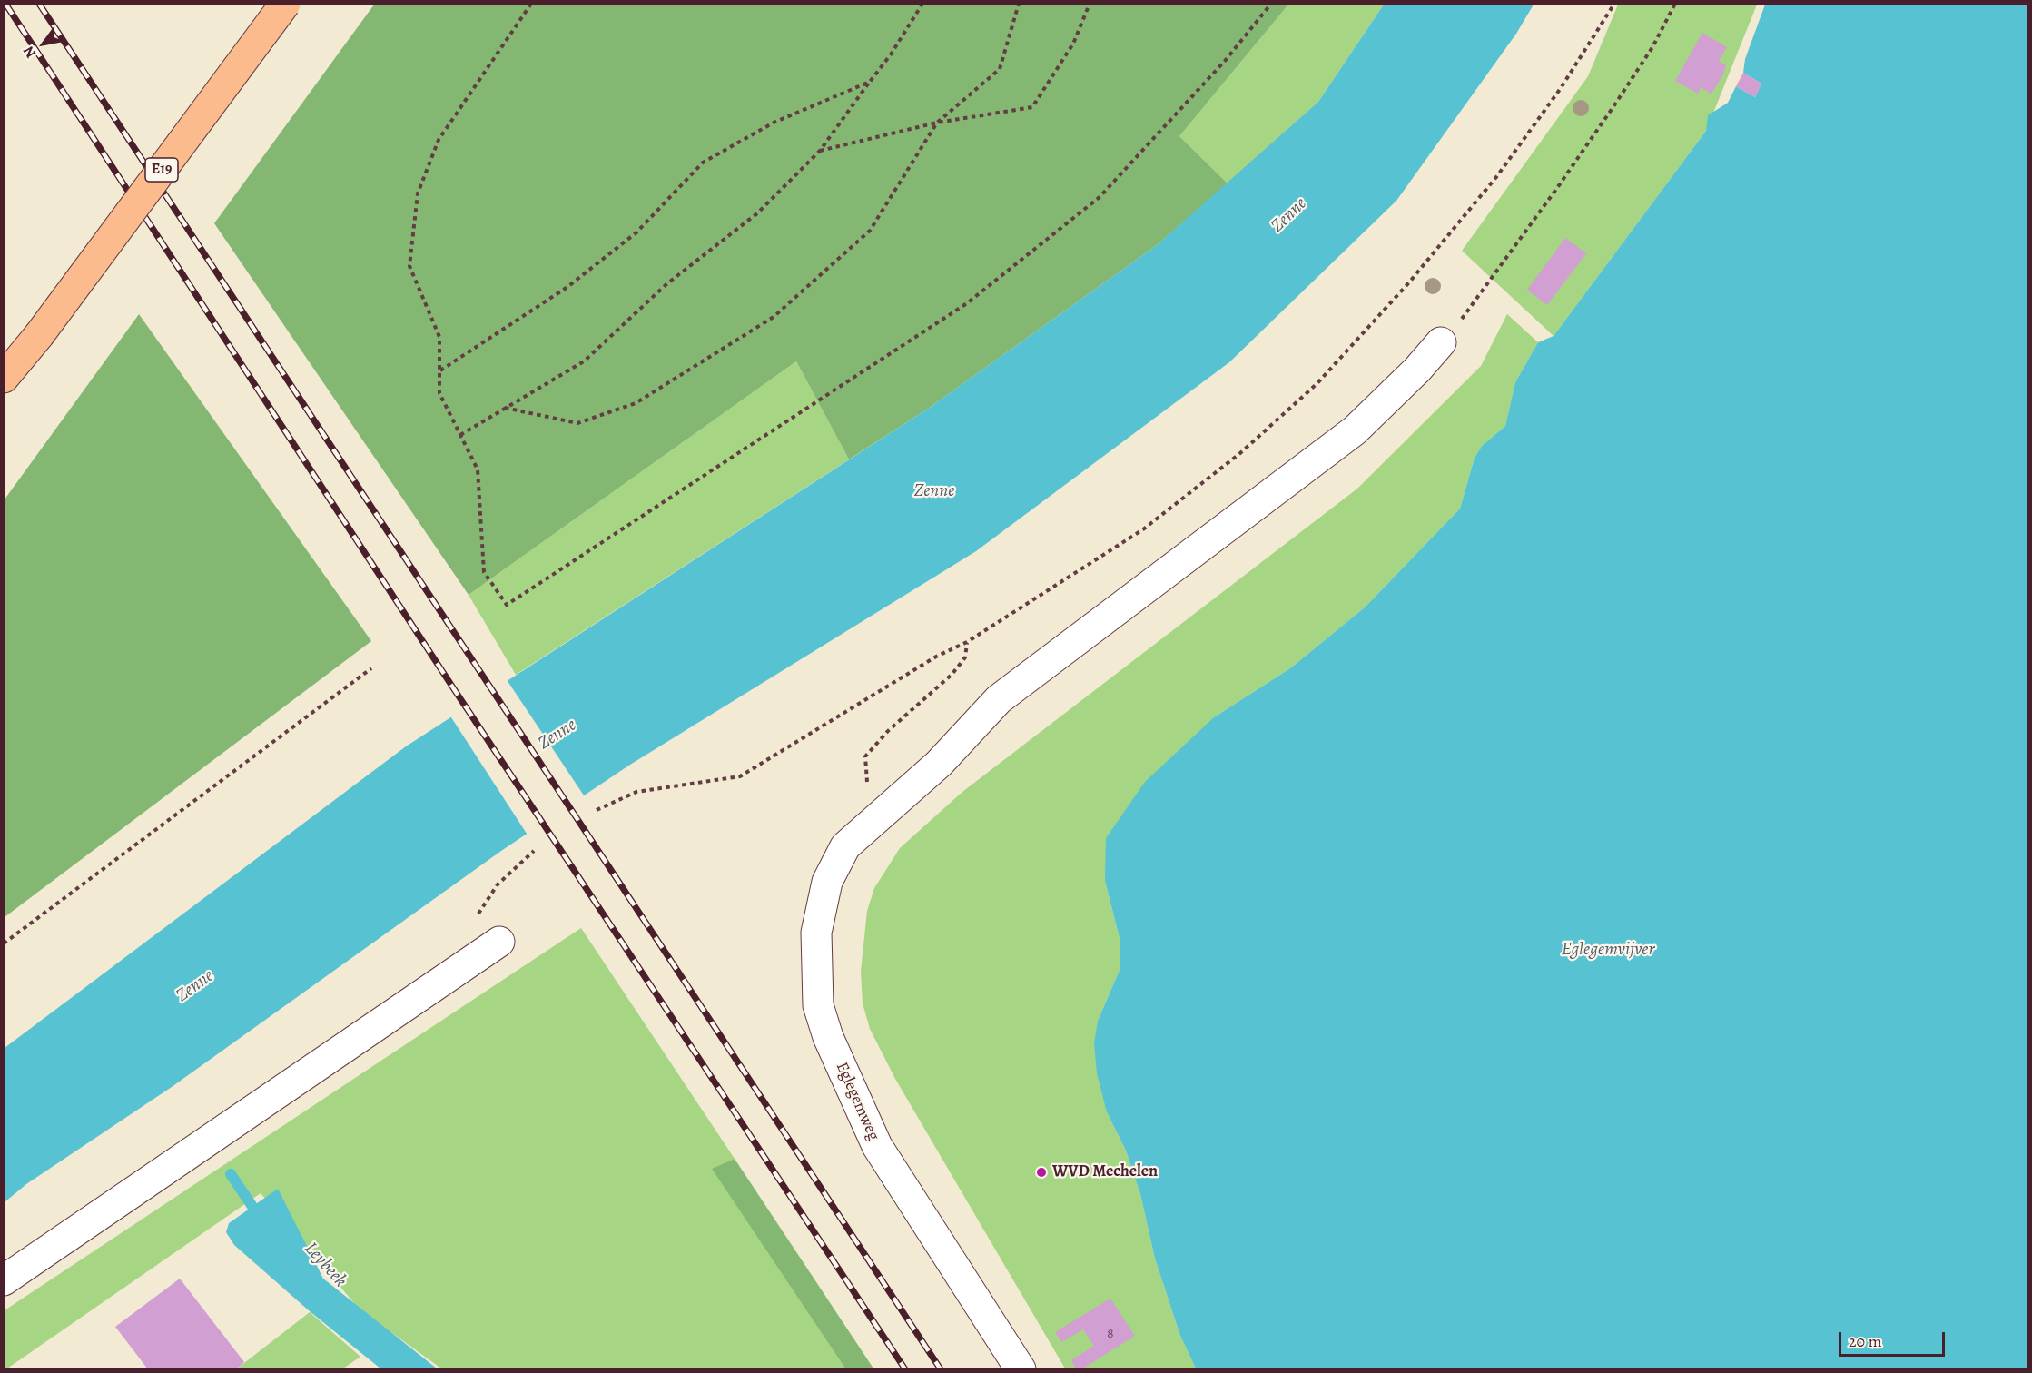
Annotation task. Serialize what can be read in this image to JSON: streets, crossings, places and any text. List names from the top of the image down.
{
  "streets": {
    "highway": ["E19"],
    "street": ["Eglegemweg"]
  },
  "water": ["Zenne", "Eglegemvijver", "Leybeek"],
  "places": ["WVD Mechelen"],
  "house_numbers": ["8"],
  "scale_bar": "20 m",
  "north": "bottom left"
}
